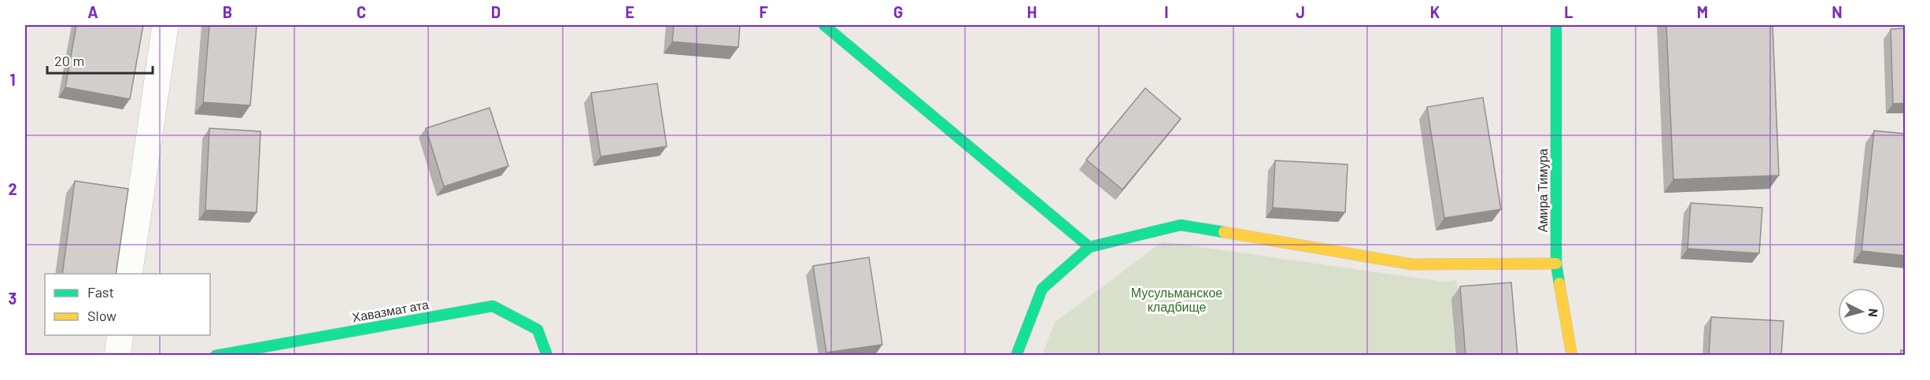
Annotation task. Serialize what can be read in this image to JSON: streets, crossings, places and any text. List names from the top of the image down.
{
  "streets": {
    "street": ["Амира Тимура", "Хавазмат ата"]
  },
  "parks": ["Мусульманское кладбище"],
  "legend": ["Fast", "Slow"],
  "scale_bar": "20 m",
  "north": "right",
  "grid": {
    "columns": [
      "A",
      "B",
      "C",
      "D",
      "E",
      "F",
      "G",
      "H",
      "I",
      "J",
      "K",
      "L",
      "M",
      "N"
    ],
    "rows": ["1", "2", "3"]
  }
}
